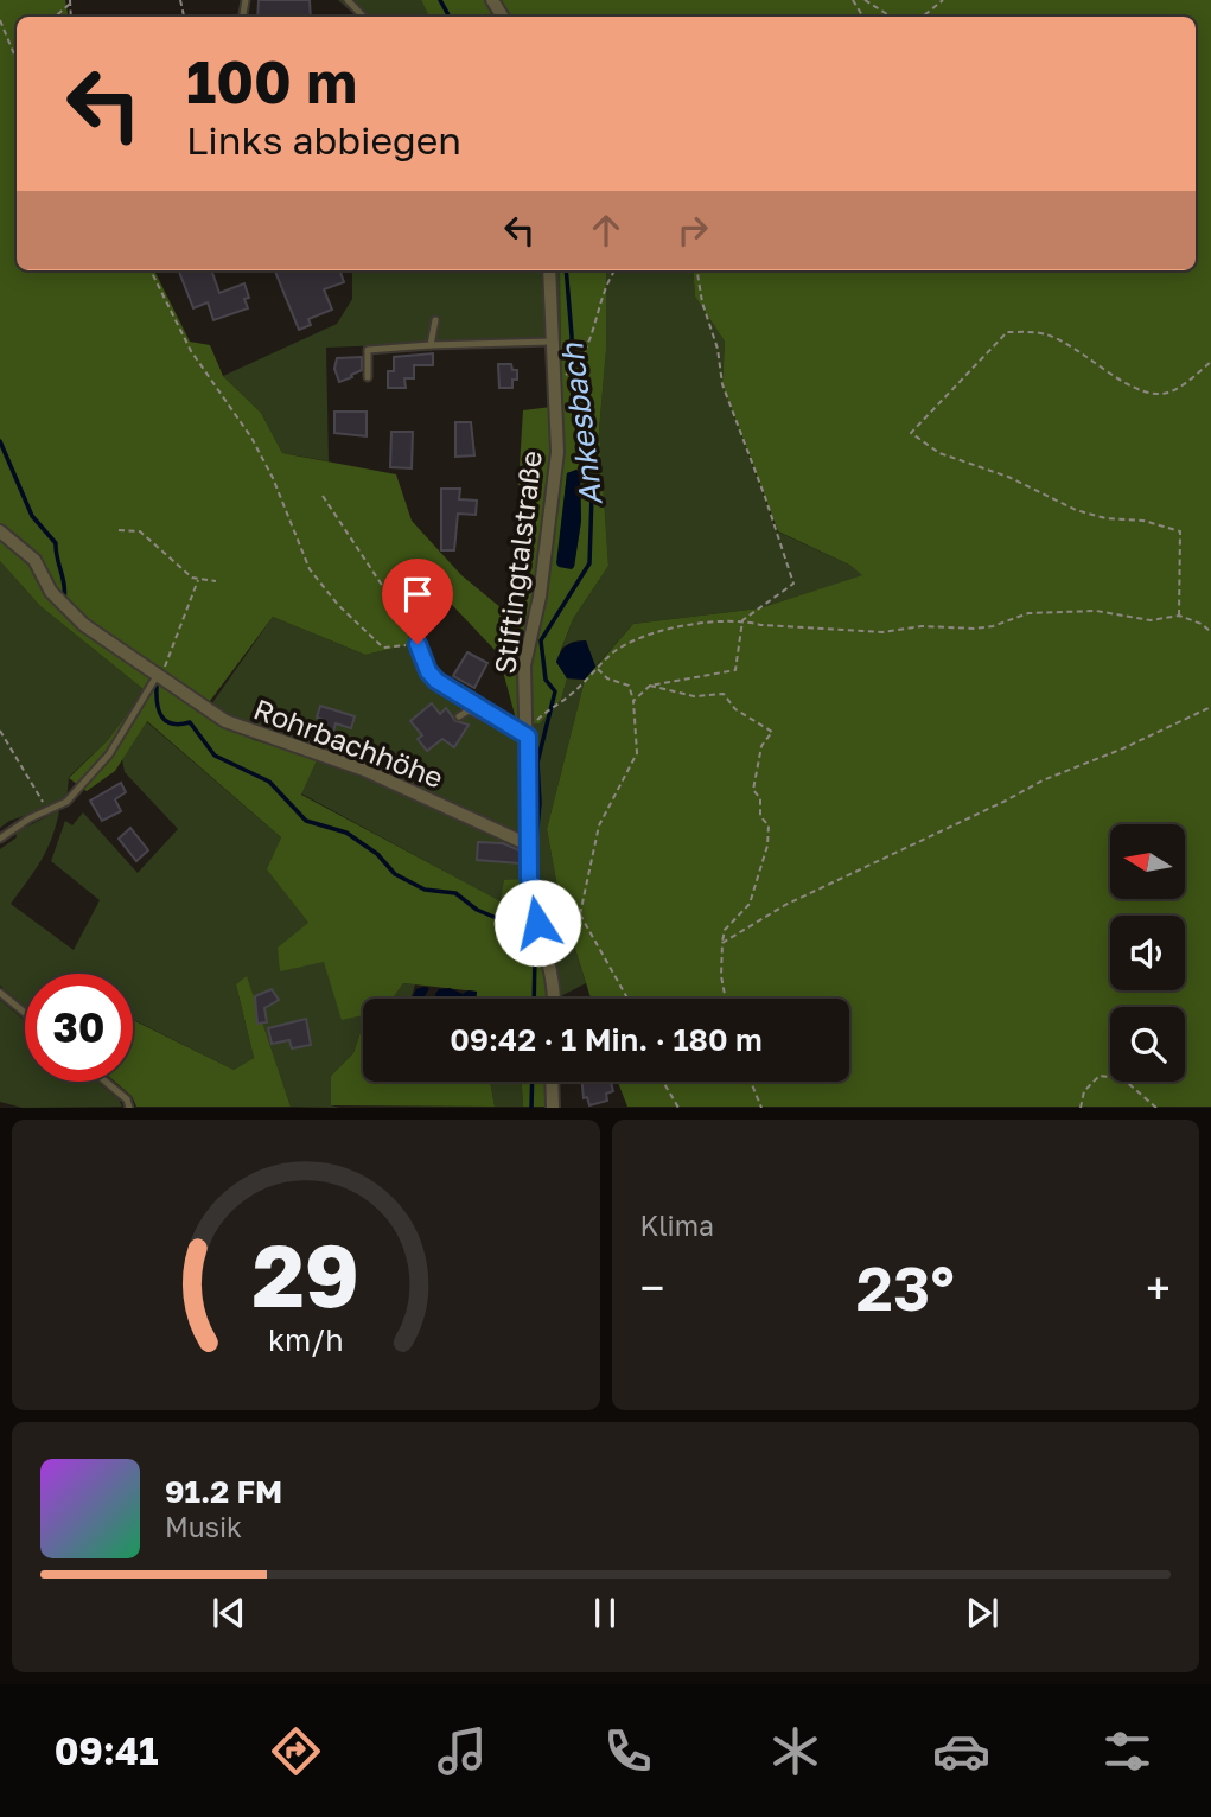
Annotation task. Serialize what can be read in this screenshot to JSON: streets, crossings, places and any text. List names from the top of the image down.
{
  "streets": {
    "street": ["Stiftingtalstraße", "Rohrbachhöhe"]
  },
  "crossings": [
    ["Stiftingtalstraße", "Rohrbachhöhe"]
  ],
  "water": ["Ankesbach"],
  "north": "left",
  "page": {
    "turn": ["100 m", "Links abbiegen"],
    "limit": "30",
    "trip": "09:42 · 1 Min. · 180 m",
    "tile": "Klima",
    "heat": ["−", "23°", "+"],
    "song": ["91.2 FM", "Musik"],
    "tabs": "09:41",
    "gauge": ["29", "km/h"]
  }
}
